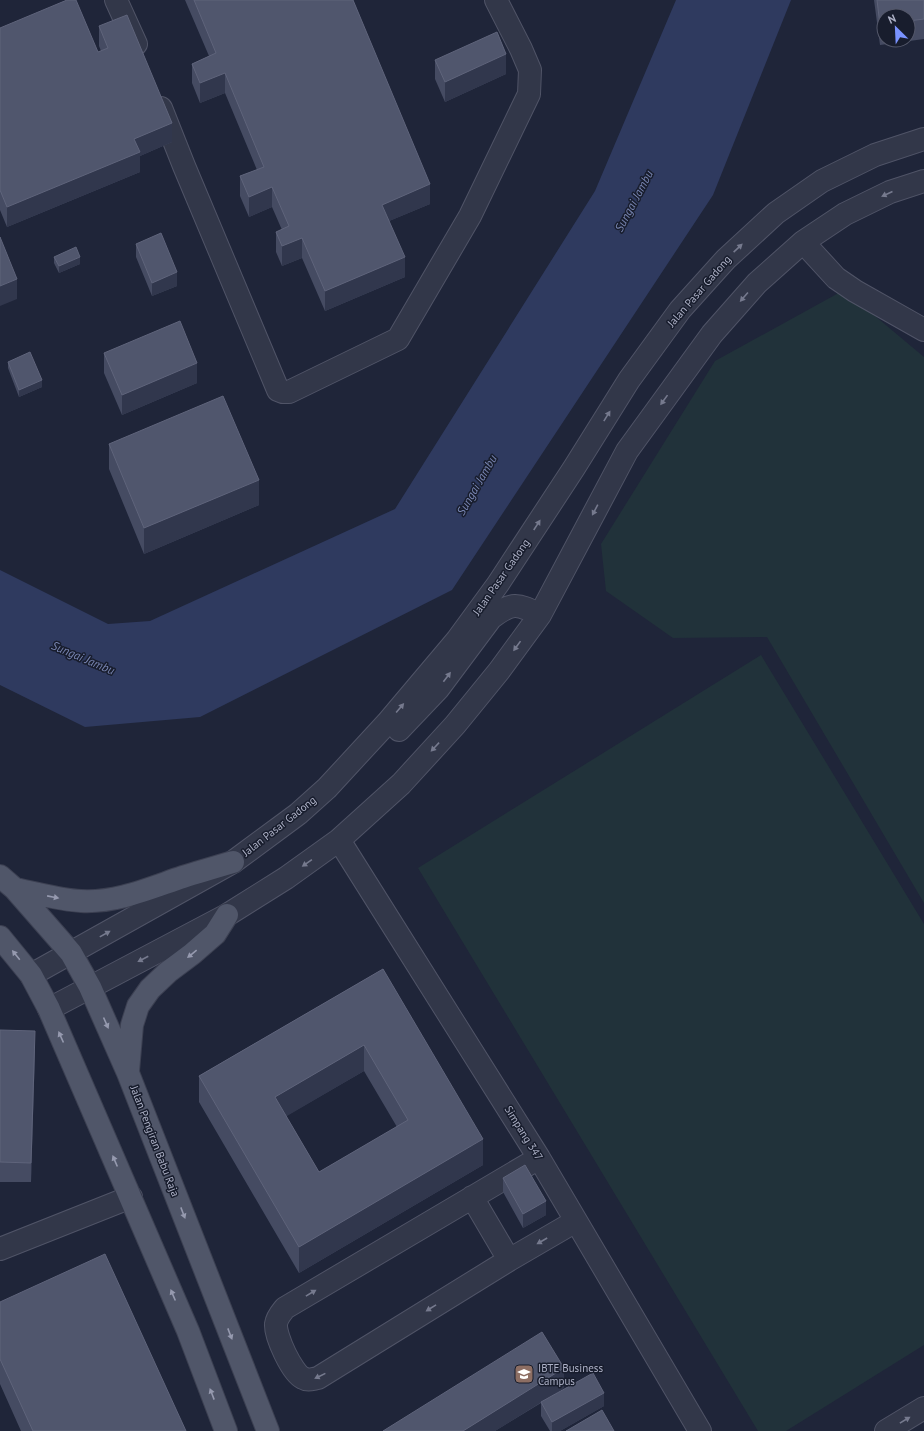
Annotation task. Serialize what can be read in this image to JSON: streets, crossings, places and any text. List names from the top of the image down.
{
  "streets": {
    "main road": ["Jalan Pengiran Babu Raja"],
    "street": ["Jalan Pasar Gadong", "Simpang 347"]
  },
  "crossings": [
    ["Jalan Pasar Gadong", "Jalan Pengiran Babu Raja"]
  ],
  "water": ["Sungai Jambu"],
  "places": {
    "school or university": ["IBTE Business Campus"]
  },
  "north": "top left"
}
